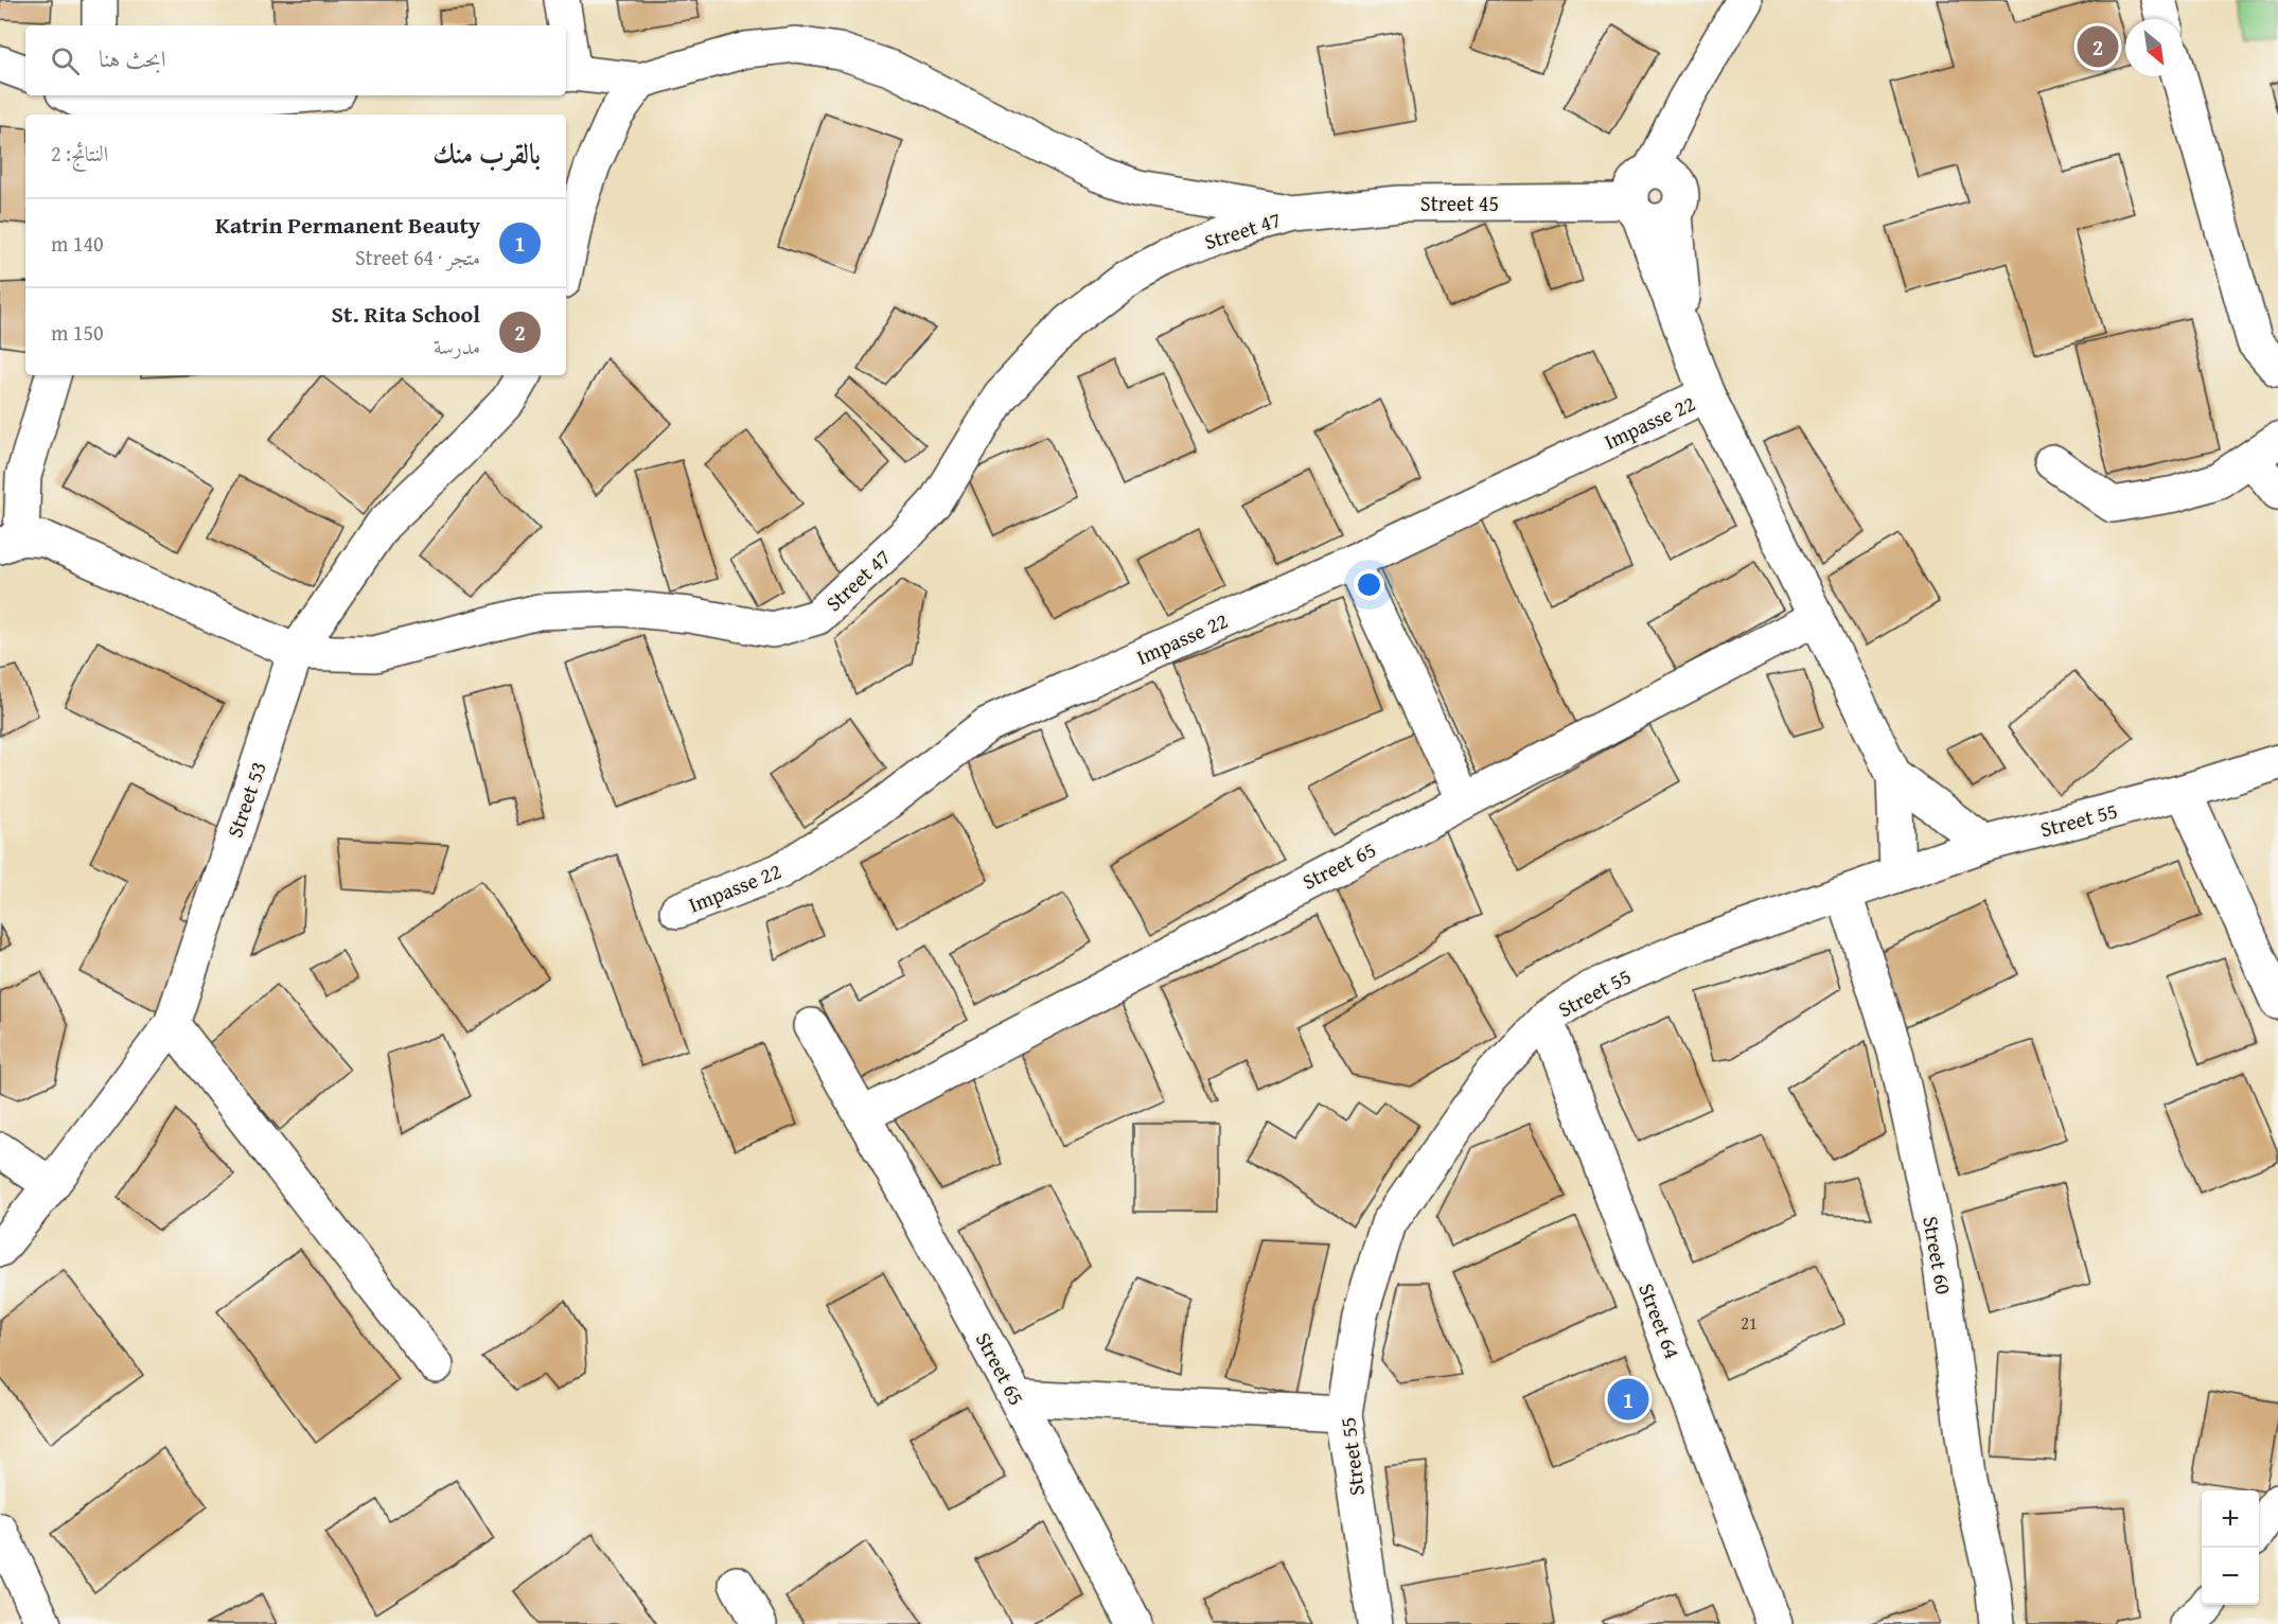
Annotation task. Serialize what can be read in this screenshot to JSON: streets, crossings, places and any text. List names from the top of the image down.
{
  "streets": {
    "street": [
      "Street 45",
      "Street 47",
      "Impasse 22",
      "Street 53",
      "Street 55",
      "Street 65",
      "Street 60",
      "Street 64"
    ]
  },
  "crossings": [
    ["Street 45", "Street 47"],
    ["Street 47", "Street 53"],
    ["Street 55", "Street 60"],
    ["Street 55", "Street 64"]
  ],
  "house_numbers": ["21"],
  "north": "bottom right",
  "page": {
    "pins": ["2", "1"],
    "search": "ابحث هنا",
    "heading": ["بالقرب منك", "النتائج: 2"],
    "list": [
      {
        "mark": "1",
        "name": "Katrin Permanent Beauty",
        "note": "متجر · Street 64",
        "value": "140 m"
      },
      {
        "mark": "2",
        "name": "St. Rita School",
        "note": "مدرسة",
        "value": "150 m"
      }
    ],
    "map_buttons": ["+", "−"]
  }
}
